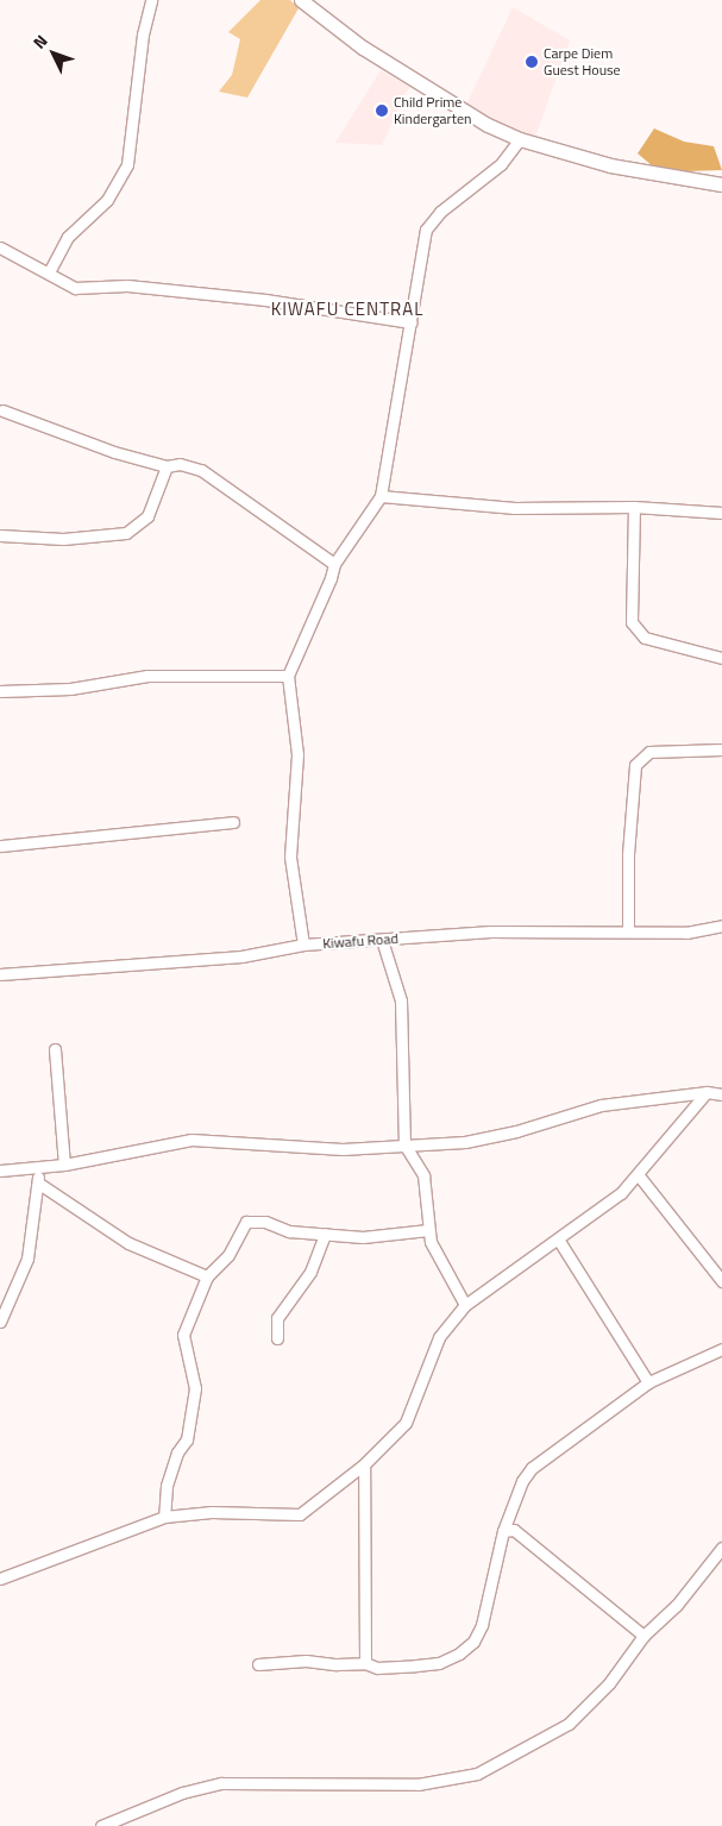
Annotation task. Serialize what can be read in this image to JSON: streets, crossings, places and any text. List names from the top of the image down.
{
  "streets": {
    "street": ["Kiwafu Road"]
  },
  "districts": ["KIWAFU CENTRAL"],
  "places": ["Carpe Diem Guest House", "Child Prime Kindergarten"],
  "north": "top left"
}
